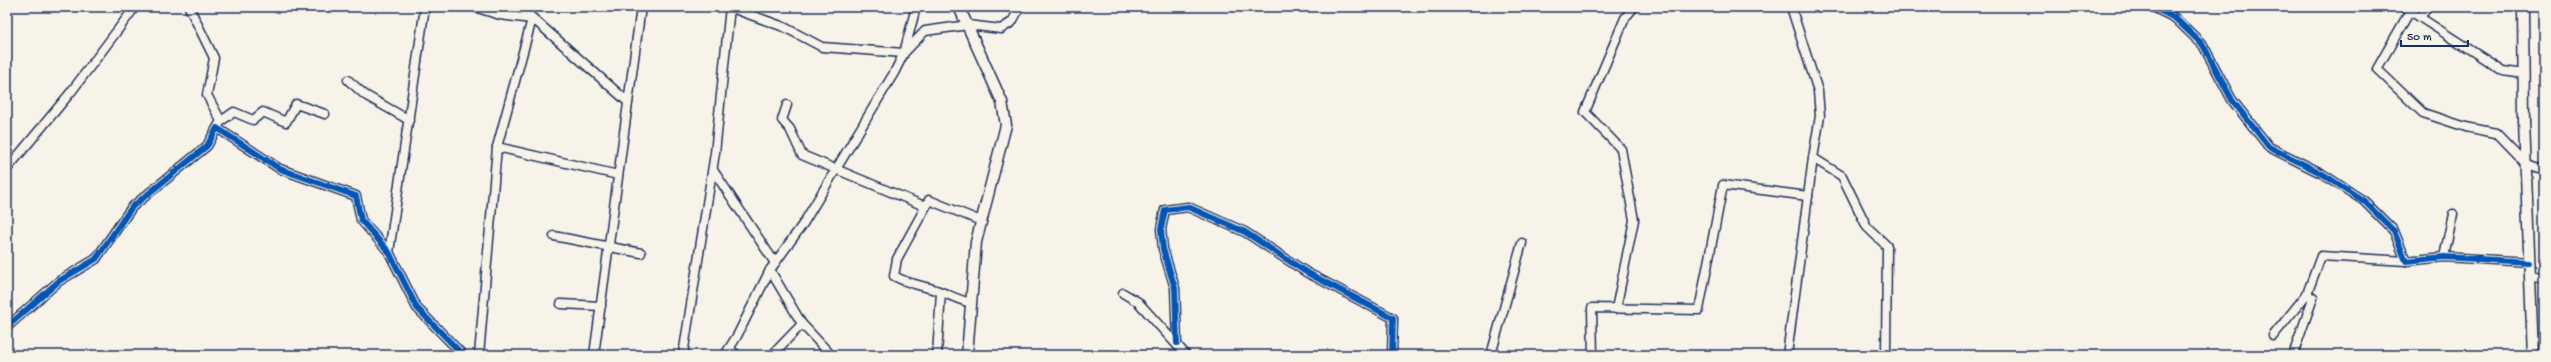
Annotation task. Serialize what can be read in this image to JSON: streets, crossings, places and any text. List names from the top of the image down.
{
  "scale_bar": "50 m"
}
